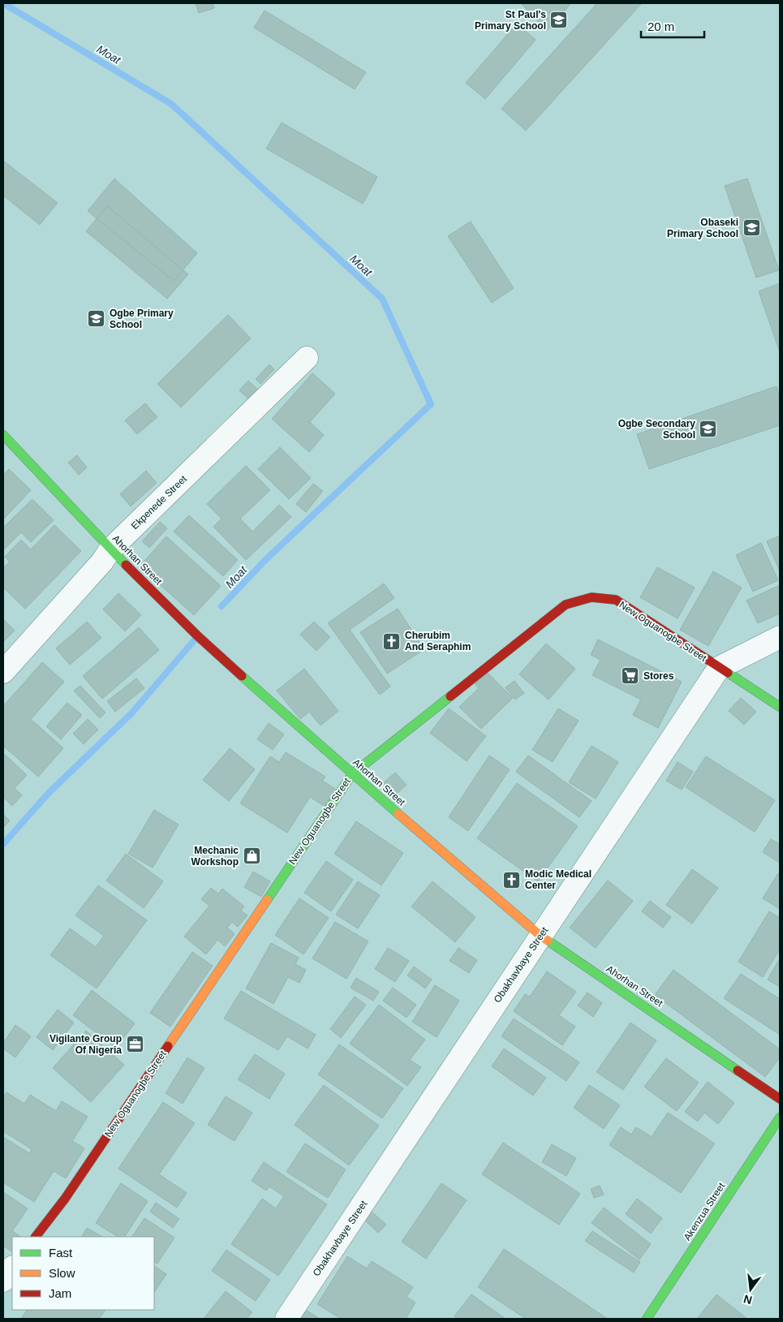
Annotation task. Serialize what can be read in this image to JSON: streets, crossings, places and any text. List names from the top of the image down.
{
  "streets": {
    "street": [
      "Ekpenede Street",
      "Ahorhan Street",
      "New Oguanogbe Street",
      "Obakhavbaye Street",
      "Akenzua Street"
    ]
  },
  "crossings": [
    ["Ekpenede Street", "Ahorhan Street"],
    ["Ahorhan Street", "New Oguanogbe Street"],
    ["Ahorhan Street", "Obakhavbaye Street"],
    ["New Oguanogbe Street", "Obakhavbaye Street"]
  ],
  "water": ["Moat"],
  "places": {
    "school or university": [
      "St Paul's Primary School",
      "Obaseki Primary School",
      "Ogbe Primary School",
      "Ogbe Secondary School"
    ],
    "church": ["Cherubim And Seraphim", "Modic Medical Center"],
    "supermarket": ["Stores"],
    "shop": ["Mechanic Workshop"],
    "office": ["Vigilante Group Of Nigeria"]
  },
  "legend": ["Fast", "Slow", "Jam"],
  "scale_bar": "20 m",
  "north": "bottom"
}
